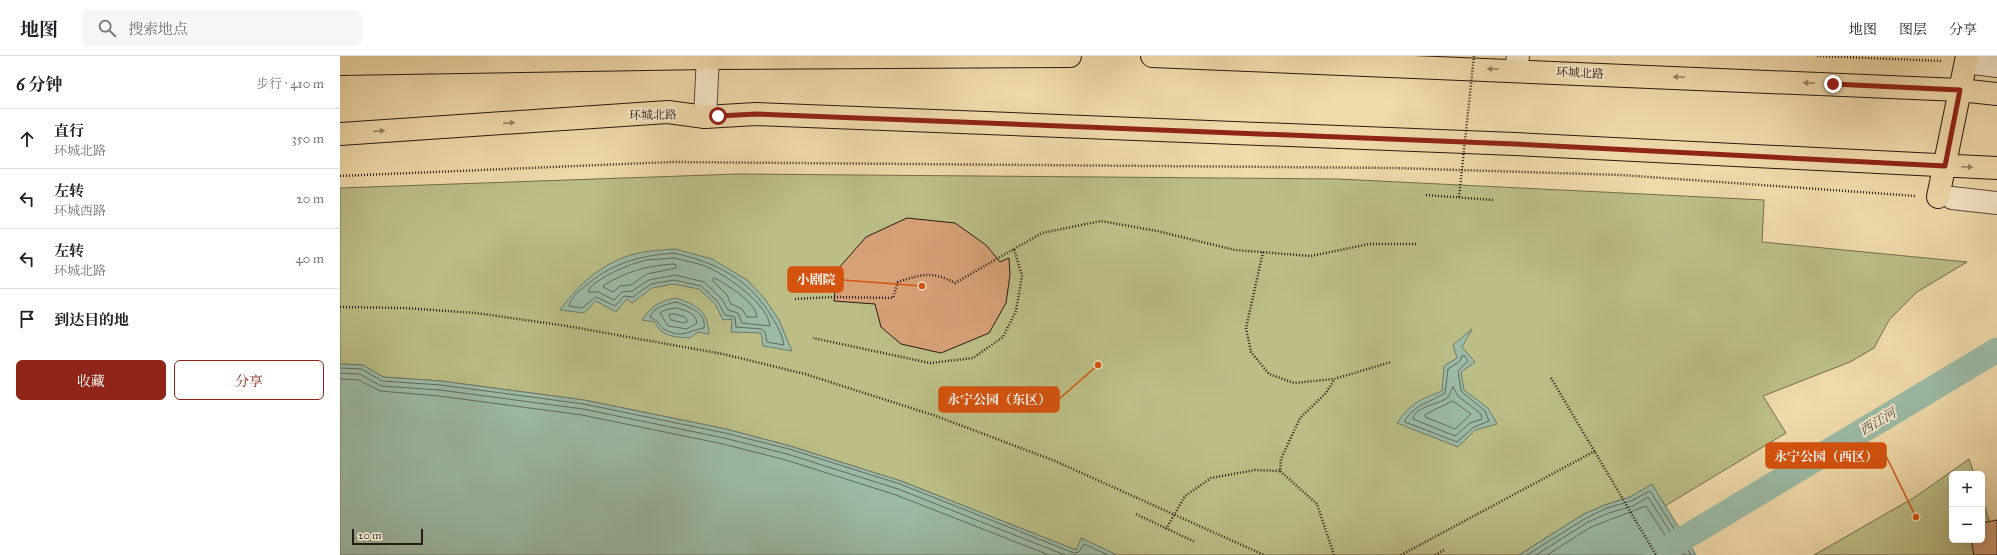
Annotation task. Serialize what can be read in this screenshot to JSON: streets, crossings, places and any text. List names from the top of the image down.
{
  "streets": {
    "main road": ["环城北路"]
  },
  "water": ["西江河"],
  "places": ["小剧院", "永宁公园（东区）", "永宁公园（西区）"],
  "scale_bar": "20 m",
  "page": {
    "header": "地图",
    "search": "搜索地点",
    "nav": ["地图", "图层", "分享"],
    "heading": ["6 分钟", "步行 · 410 m"],
    "list": [
      ["直行", "环城北路", "350 m"],
      ["左转", "环城西路", "20 m"],
      ["左转", "环城北路", "40 m"],
      "到达目的地"
    ],
    "buttons": ["收藏", "分享"],
    "map_buttons": ["+", "−"],
    "scale": "20 m"
  }
}
